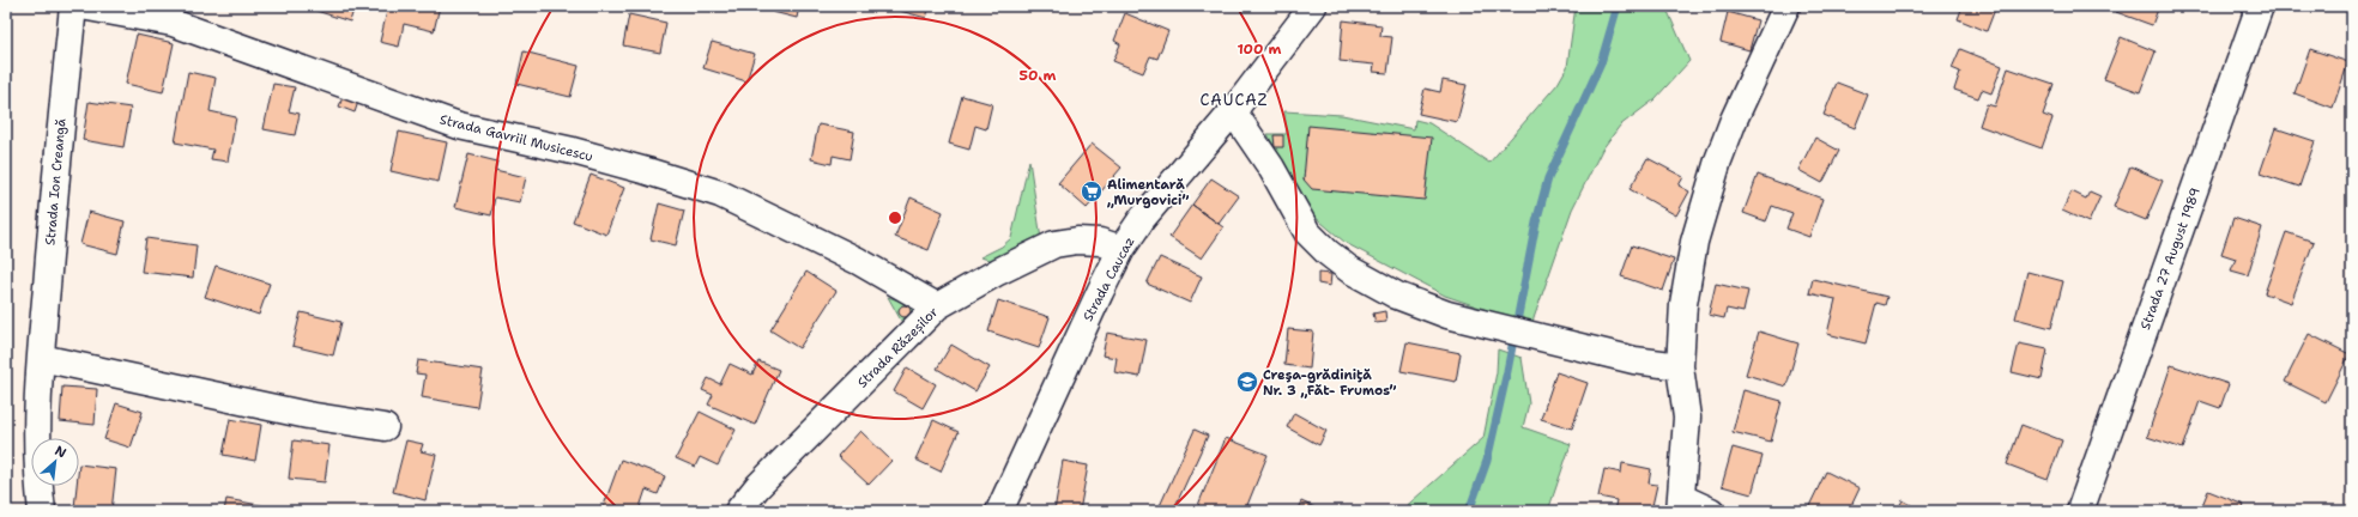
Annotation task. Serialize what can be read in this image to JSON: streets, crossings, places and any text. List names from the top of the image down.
{
  "streets": {
    "street": [
      "Strada Gavriil Musicescu",
      "Strada Ion Creangă",
      "Strada 27 August 1989",
      "Strada Caucaz",
      "Strada Răzeșilor"
    ]
  },
  "crossings": [
    ["Strada Gavriil Musicescu", "Strada Răzeșilor"],
    ["Strada Caucaz", "Strada Răzeșilor"]
  ],
  "districts": ["CAUCAZ"],
  "places": {
    "supermarket": ["Alimentară „Murgovici”"],
    "school or university": ["Creşa-grădiniţă Nr. 3 „Făt- Frumos”"]
  },
  "north": "top right",
  "rings": ["100 m", "50 m"]
}
